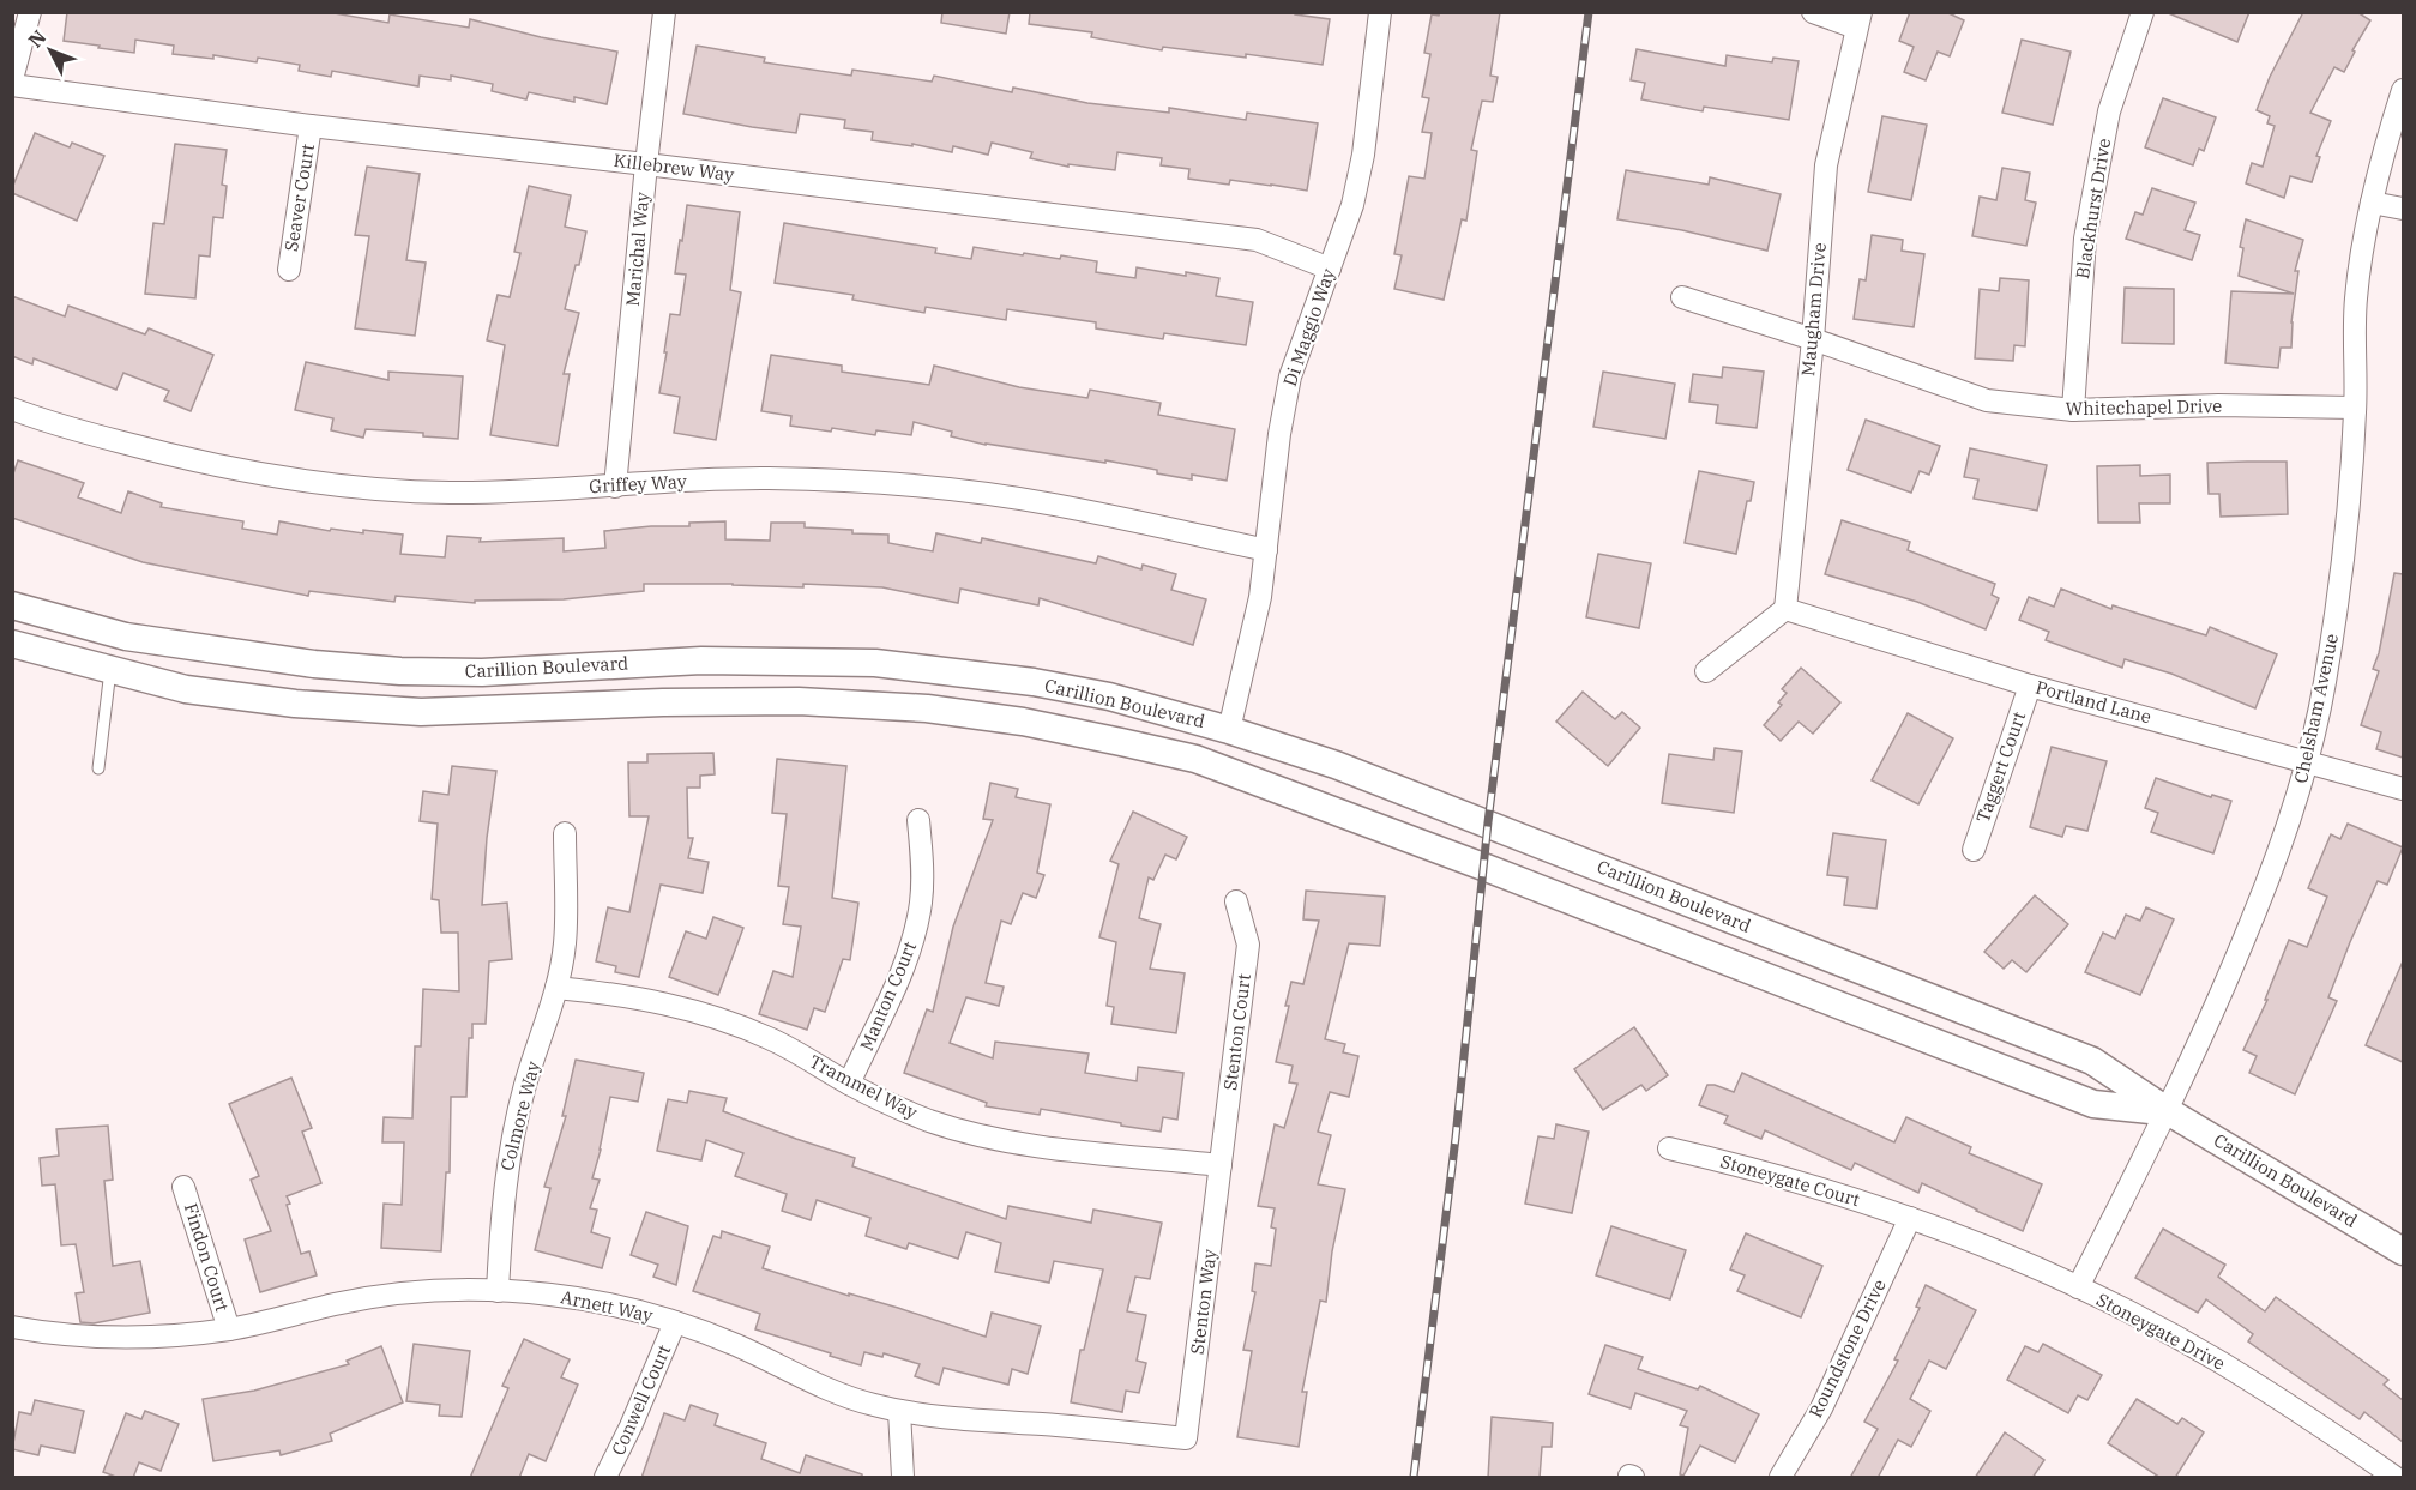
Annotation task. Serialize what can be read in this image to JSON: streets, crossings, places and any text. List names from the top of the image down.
{
  "streets": {
    "street": [
      "Killebrew Way",
      "Seaver Court",
      "Blackhurst Drive",
      "Marichal Way",
      "Maugham Drive",
      "Di Maggio Way",
      "Whitechapel Drive",
      "Griffey Way",
      "Carillion Boulevard",
      "Portland Lane",
      "Chelsham Avenue",
      "Taggert Court",
      "Manton Court",
      "Stenton Court",
      "Trammel Way",
      "Colmore Way",
      "Stoneygate Court",
      "Findon Court",
      "Stenton Way",
      "Arnett Way",
      "Stoneygate Drive",
      "Roundstone Drive",
      "Conwell Court"
    ]
  },
  "crossings": [
    ["Killebrew Way", "Seaver Court"],
    ["Killebrew Way", "Marichal Way"],
    ["Killebrew Way", "Di Maggio Way"],
    ["Blackhurst Drive", "Whitechapel Drive"],
    ["Marichal Way", "Griffey Way"],
    ["Maugham Drive", "Whitechapel Drive"],
    ["Maugham Drive", "Portland Lane"],
    ["Di Maggio Way", "Griffey Way"],
    ["Di Maggio Way", "Carillion Boulevard"],
    ["Whitechapel Drive", "Chelsham Avenue"],
    ["Carillion Boulevard", "Chelsham Avenue"],
    ["Portland Lane", "Chelsham Avenue"],
    ["Portland Lane", "Taggert Court"],
    ["Chelsham Avenue", "Stoneygate Drive"],
    ["Manton Court", "Trammel Way"],
    ["Stenton Court", "Trammel Way"],
    ["Stenton Court", "Stenton Way"],
    ["Trammel Way", "Colmore Way"],
    ["Trammel Way", "Stenton Way"],
    ["Colmore Way", "Arnett Way"],
    ["Stoneygate Court", "Stoneygate Drive"],
    ["Stoneygate Court", "Roundstone Drive"],
    ["Findon Court", "Arnett Way"],
    ["Stenton Way", "Arnett Way"],
    ["Arnett Way", "Conwell Court"],
    ["Stoneygate Drive", "Roundstone Drive"]
  ],
  "north": "top left"
}
